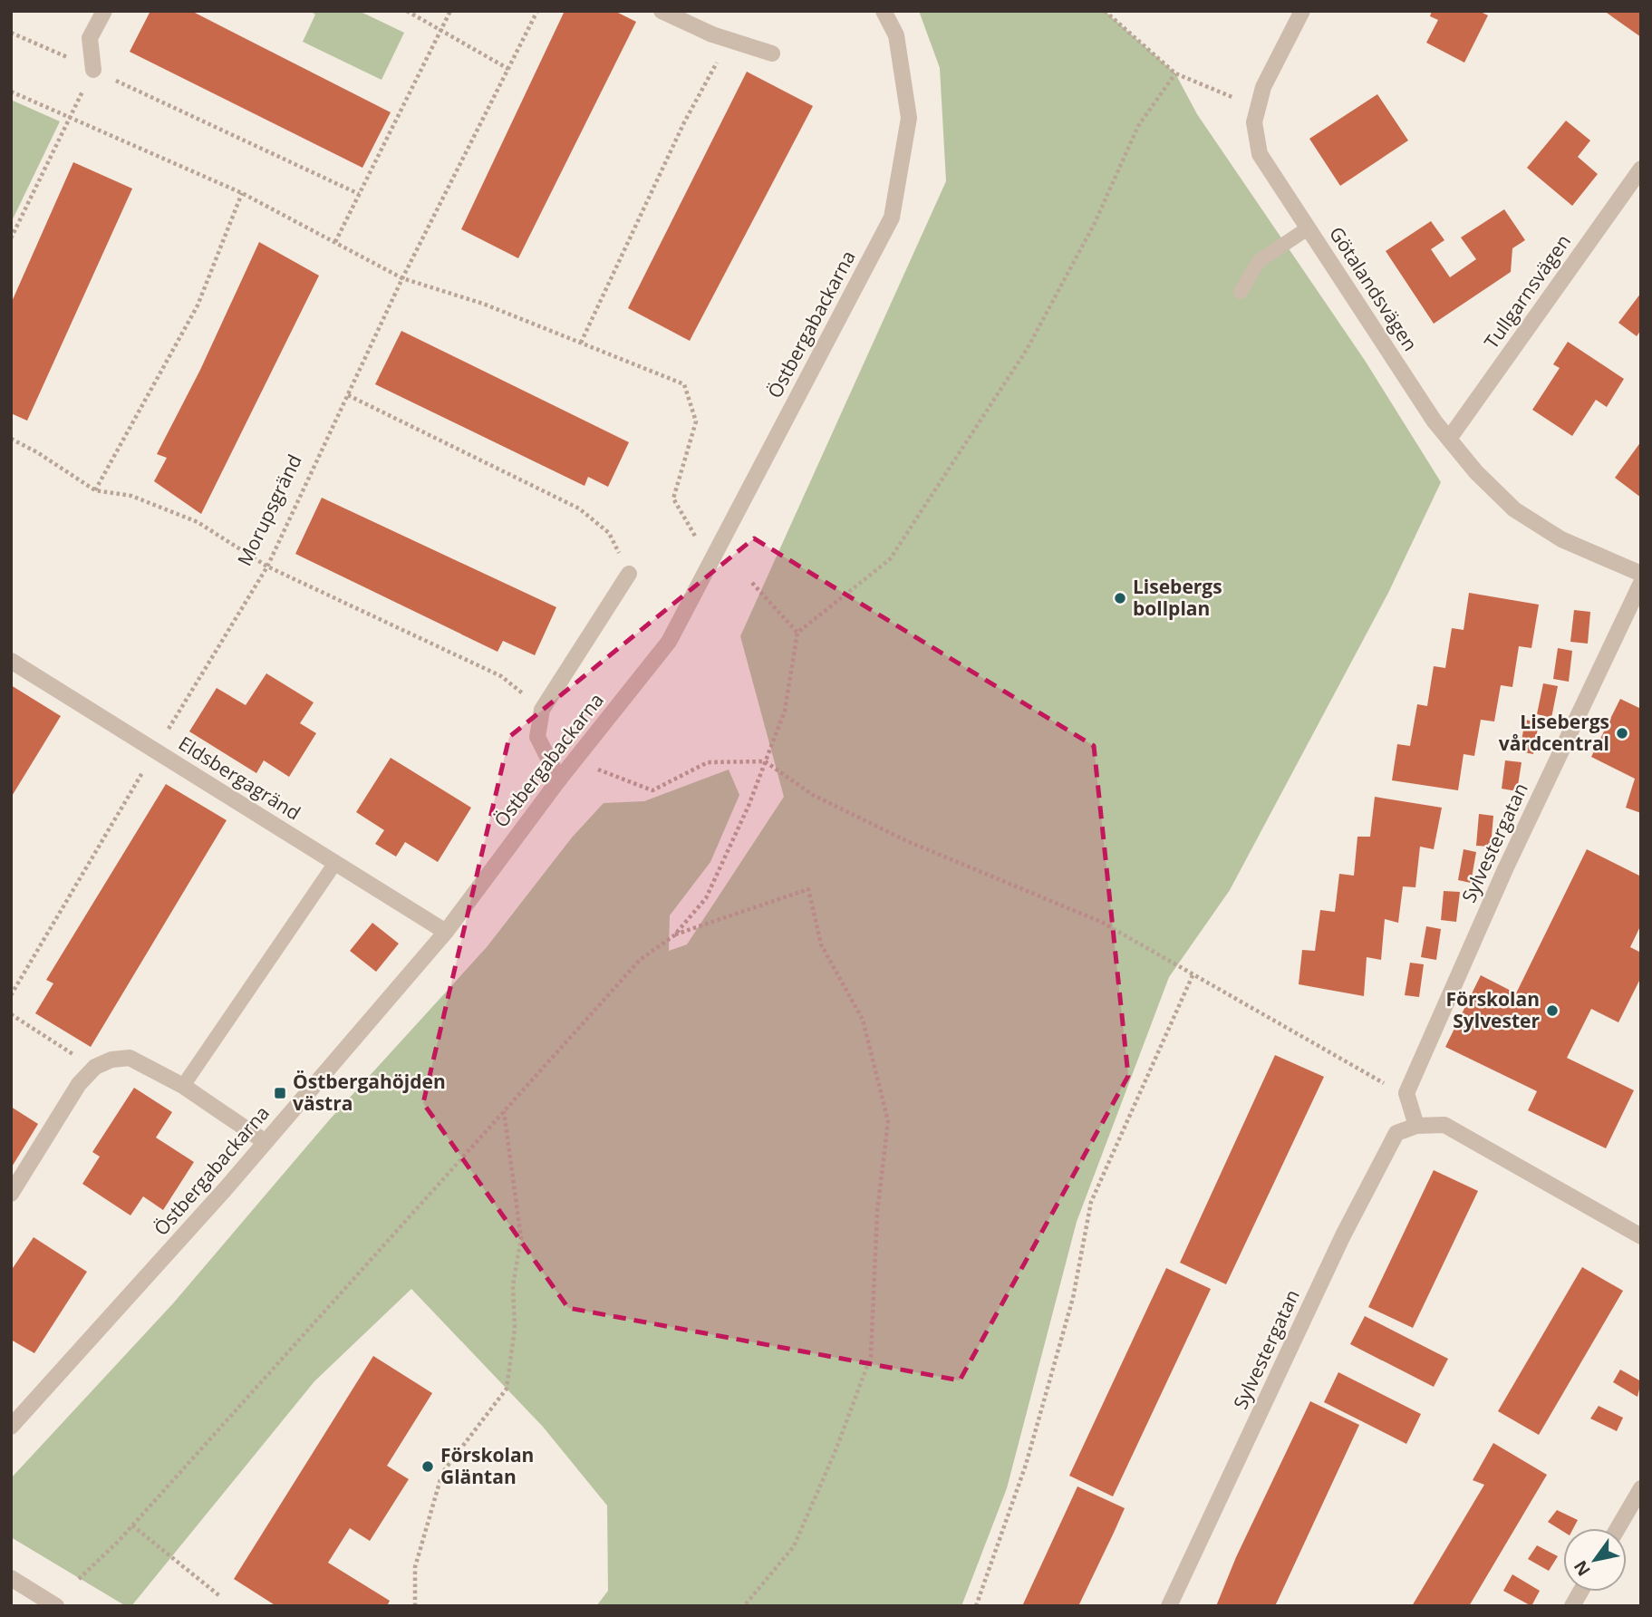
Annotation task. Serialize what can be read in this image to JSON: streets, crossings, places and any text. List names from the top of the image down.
{
  "streets": {
    "street": [
      "Götalandsvägen",
      "Tullgarnsvägen",
      "Östbergabackarna",
      "Eldsbergagränd",
      "Sylvestergatan"
    ],
    "path": ["Morupsgränd"]
  },
  "crossings": [
    ["Götalandsvägen", "Tullgarnsvägen"],
    ["Östbergabackarna", "Eldsbergagränd"],
    ["Morupsgränd", "Eldsbergagränd"]
  ],
  "places": {
    "other": [
      "Lisebergs bollplan",
      "Lisebergs vårdcentral",
      "Förskolan Sylvester",
      "Förskolan Gläntan"
    ],
    "transit": ["Östbergahöjden västra"]
  },
  "north": "bottom left"
}
